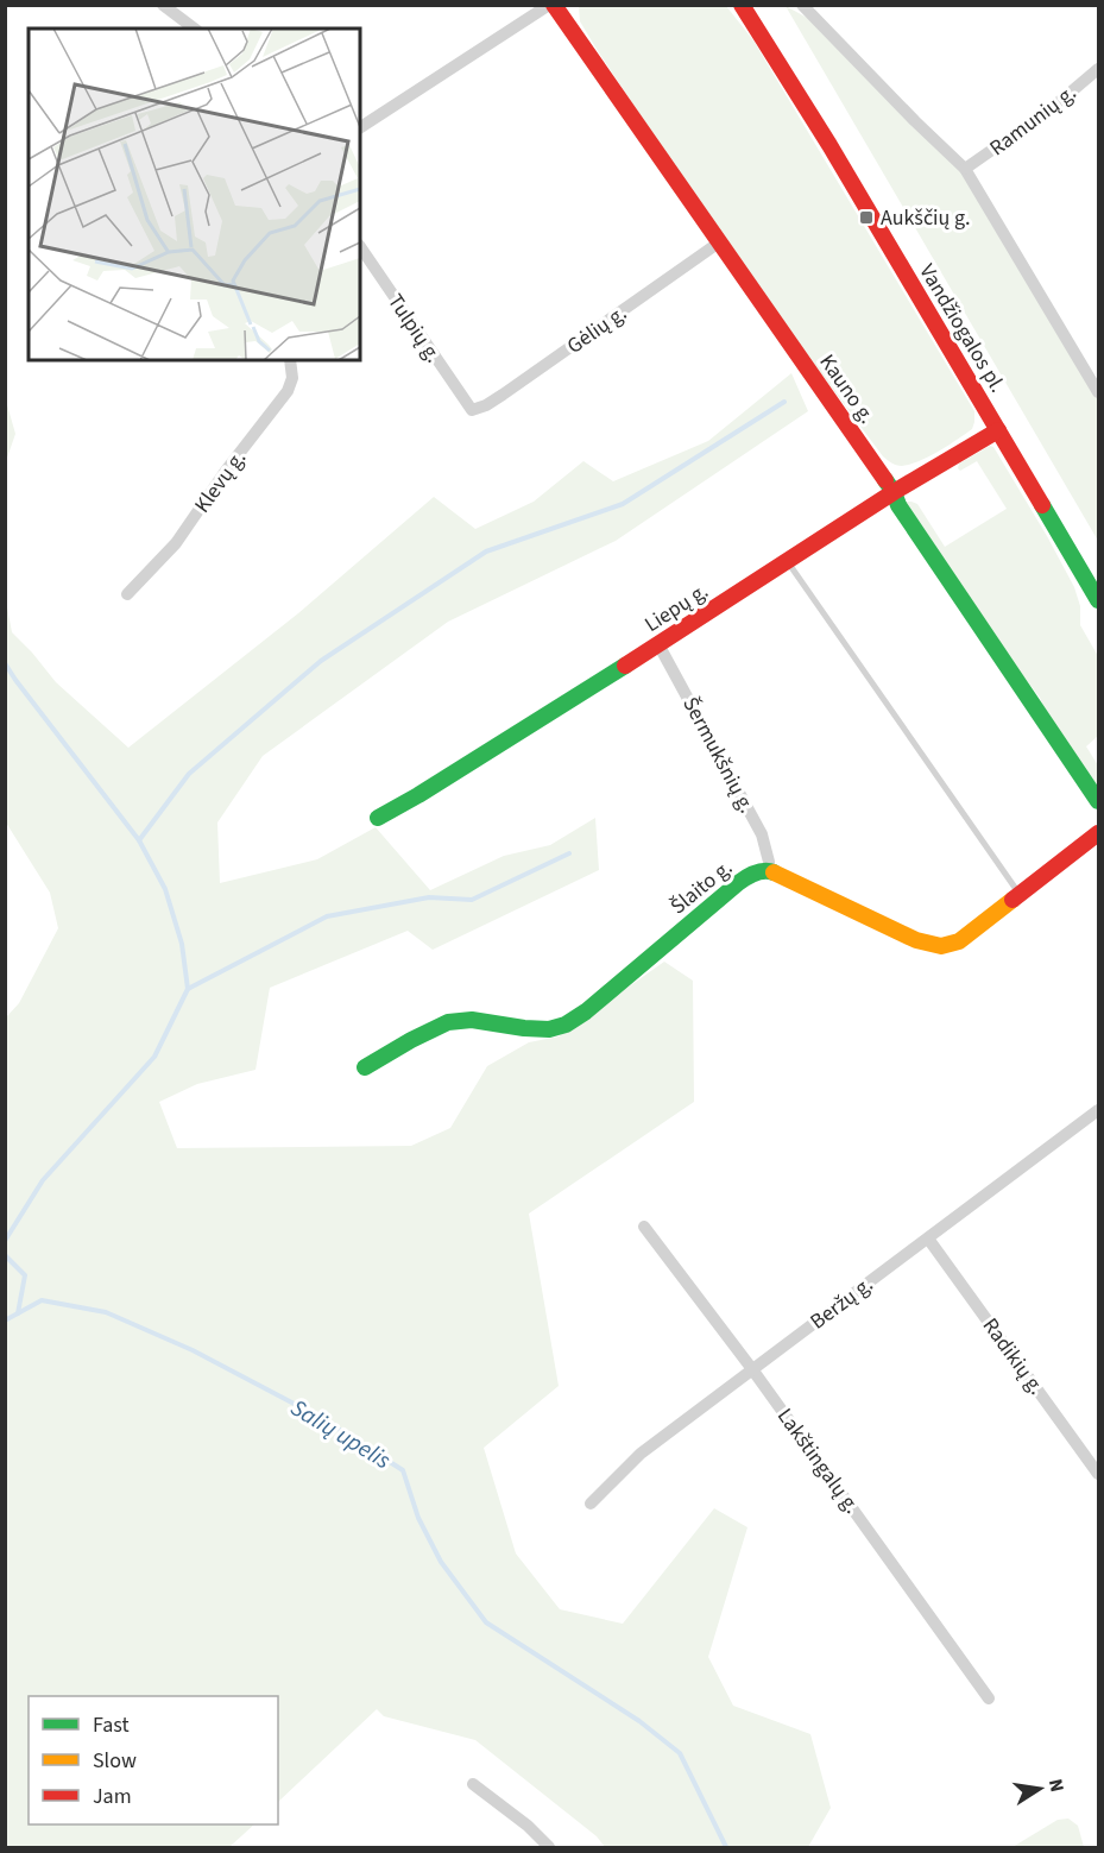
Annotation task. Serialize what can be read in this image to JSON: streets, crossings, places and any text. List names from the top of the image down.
{
  "streets": {
    "street": [
      "Ramunių g.",
      "Tulpių g.",
      "Vandžiogalos pl.",
      "Gėlių g.",
      "Kauno g.",
      "Klevų g.",
      "Liepų g.",
      "Šermukšnių g.",
      "Šlaito g.",
      "Beržų g.",
      "Radikių g.",
      "Lakštingalų g."
    ]
  },
  "crossings": [
    ["Tulpių g.", "Gėlių g."],
    ["Vandžiogalos pl.", "Liepų g."],
    ["Gėlių g.", "Kauno g."],
    ["Kauno g.", "Liepų g."],
    ["Liepų g.", "Šermukšnių g."],
    ["Šermukšnių g.", "Šlaito g."],
    ["Beržų g.", "Radikių g."],
    ["Beržų g.", "Lakštingalų g."]
  ],
  "water": ["Salių upelis"],
  "places": {
    "transit": ["Aukščių g."]
  },
  "legend": ["Fast", "Slow", "Jam"],
  "north": "right"
}
